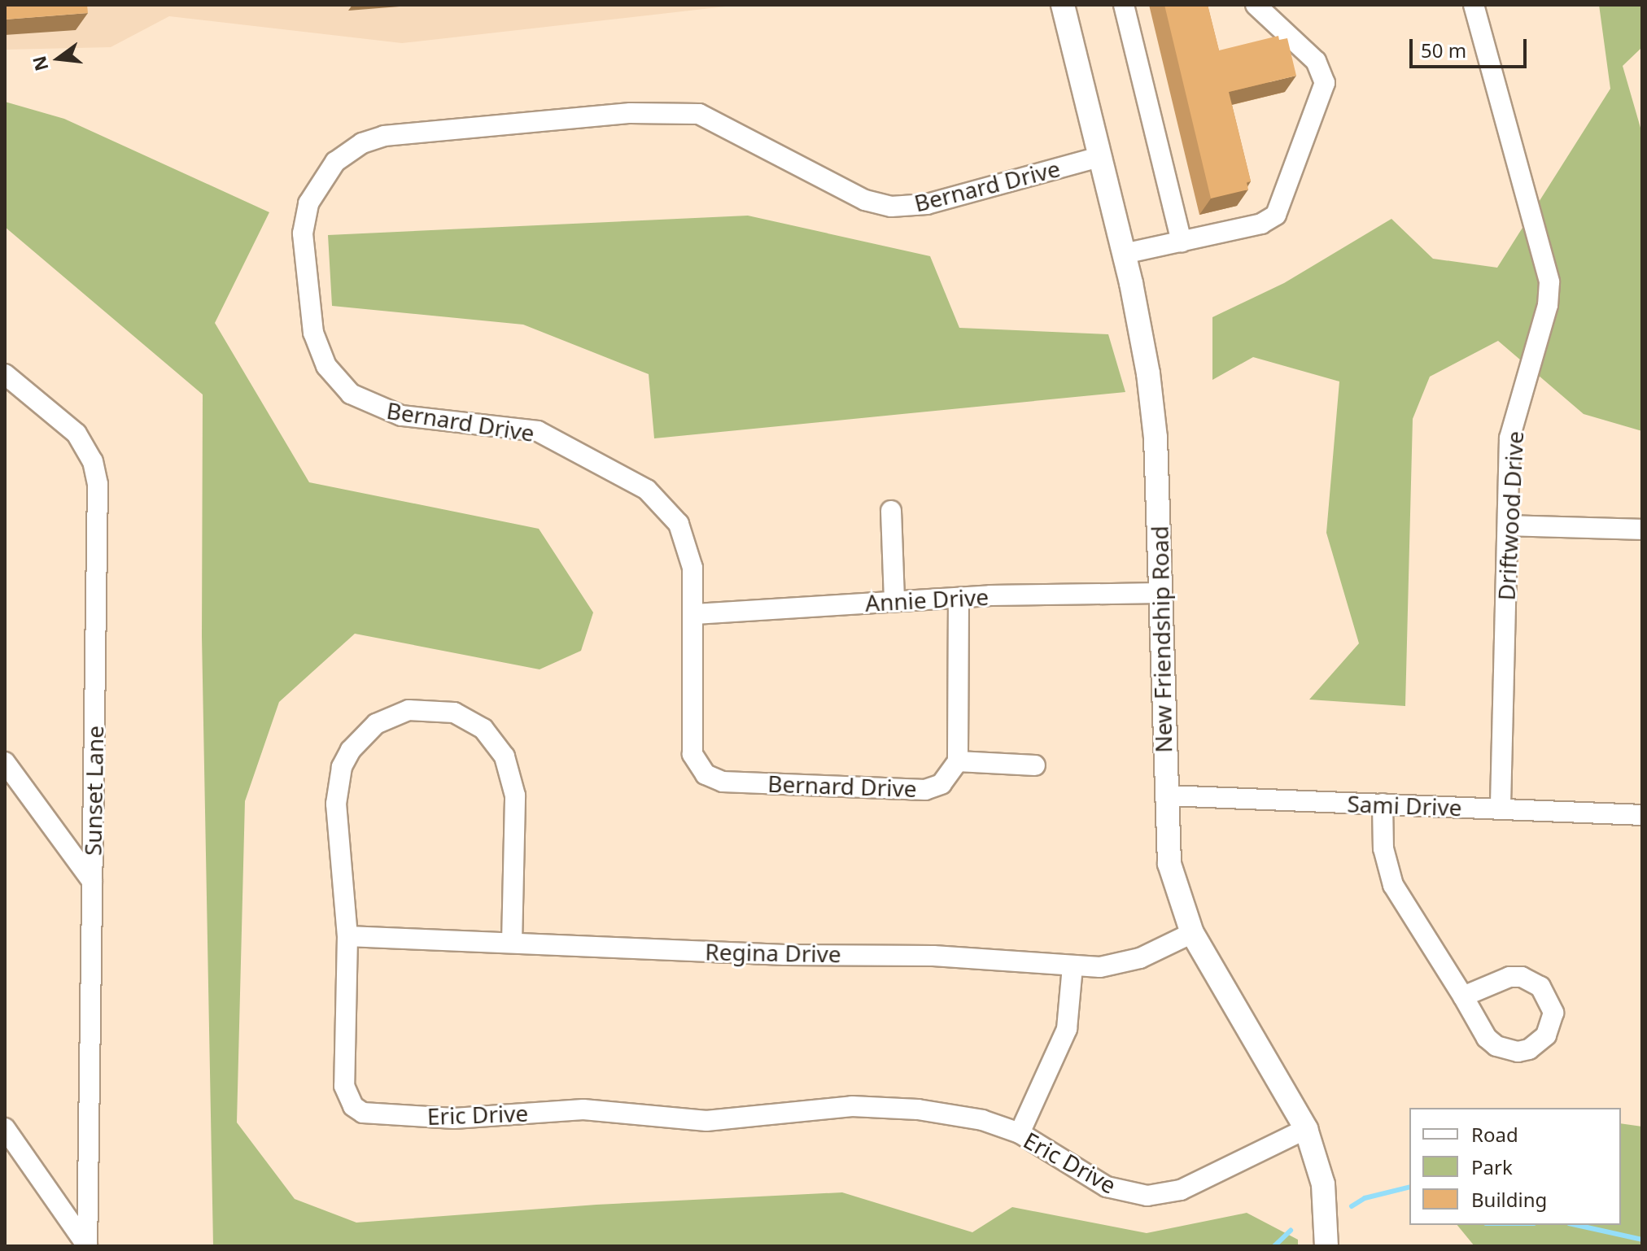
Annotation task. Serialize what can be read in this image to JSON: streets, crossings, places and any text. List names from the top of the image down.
{
  "streets": {
    "street": [
      "Bernard Drive",
      "Driftwood Drive",
      "Annie Drive",
      "New Friendship Road",
      "Sunset Lane",
      "Sami Drive",
      "Regina Drive",
      "Eric Drive"
    ]
  },
  "crossings": [
    ["Bernard Drive", "Annie Drive"],
    ["Bernard Drive", "New Friendship Road"],
    ["Driftwood Drive", "Sami Drive"],
    ["Annie Drive", "New Friendship Road"],
    ["New Friendship Road", "Sami Drive"],
    ["New Friendship Road", "Regina Drive"],
    ["New Friendship Road", "Eric Drive"],
    ["Regina Drive", "Eric Drive"]
  ],
  "legend": ["Road", "Park", "Building"],
  "scale_bar": "50 m",
  "north": "left"
}
